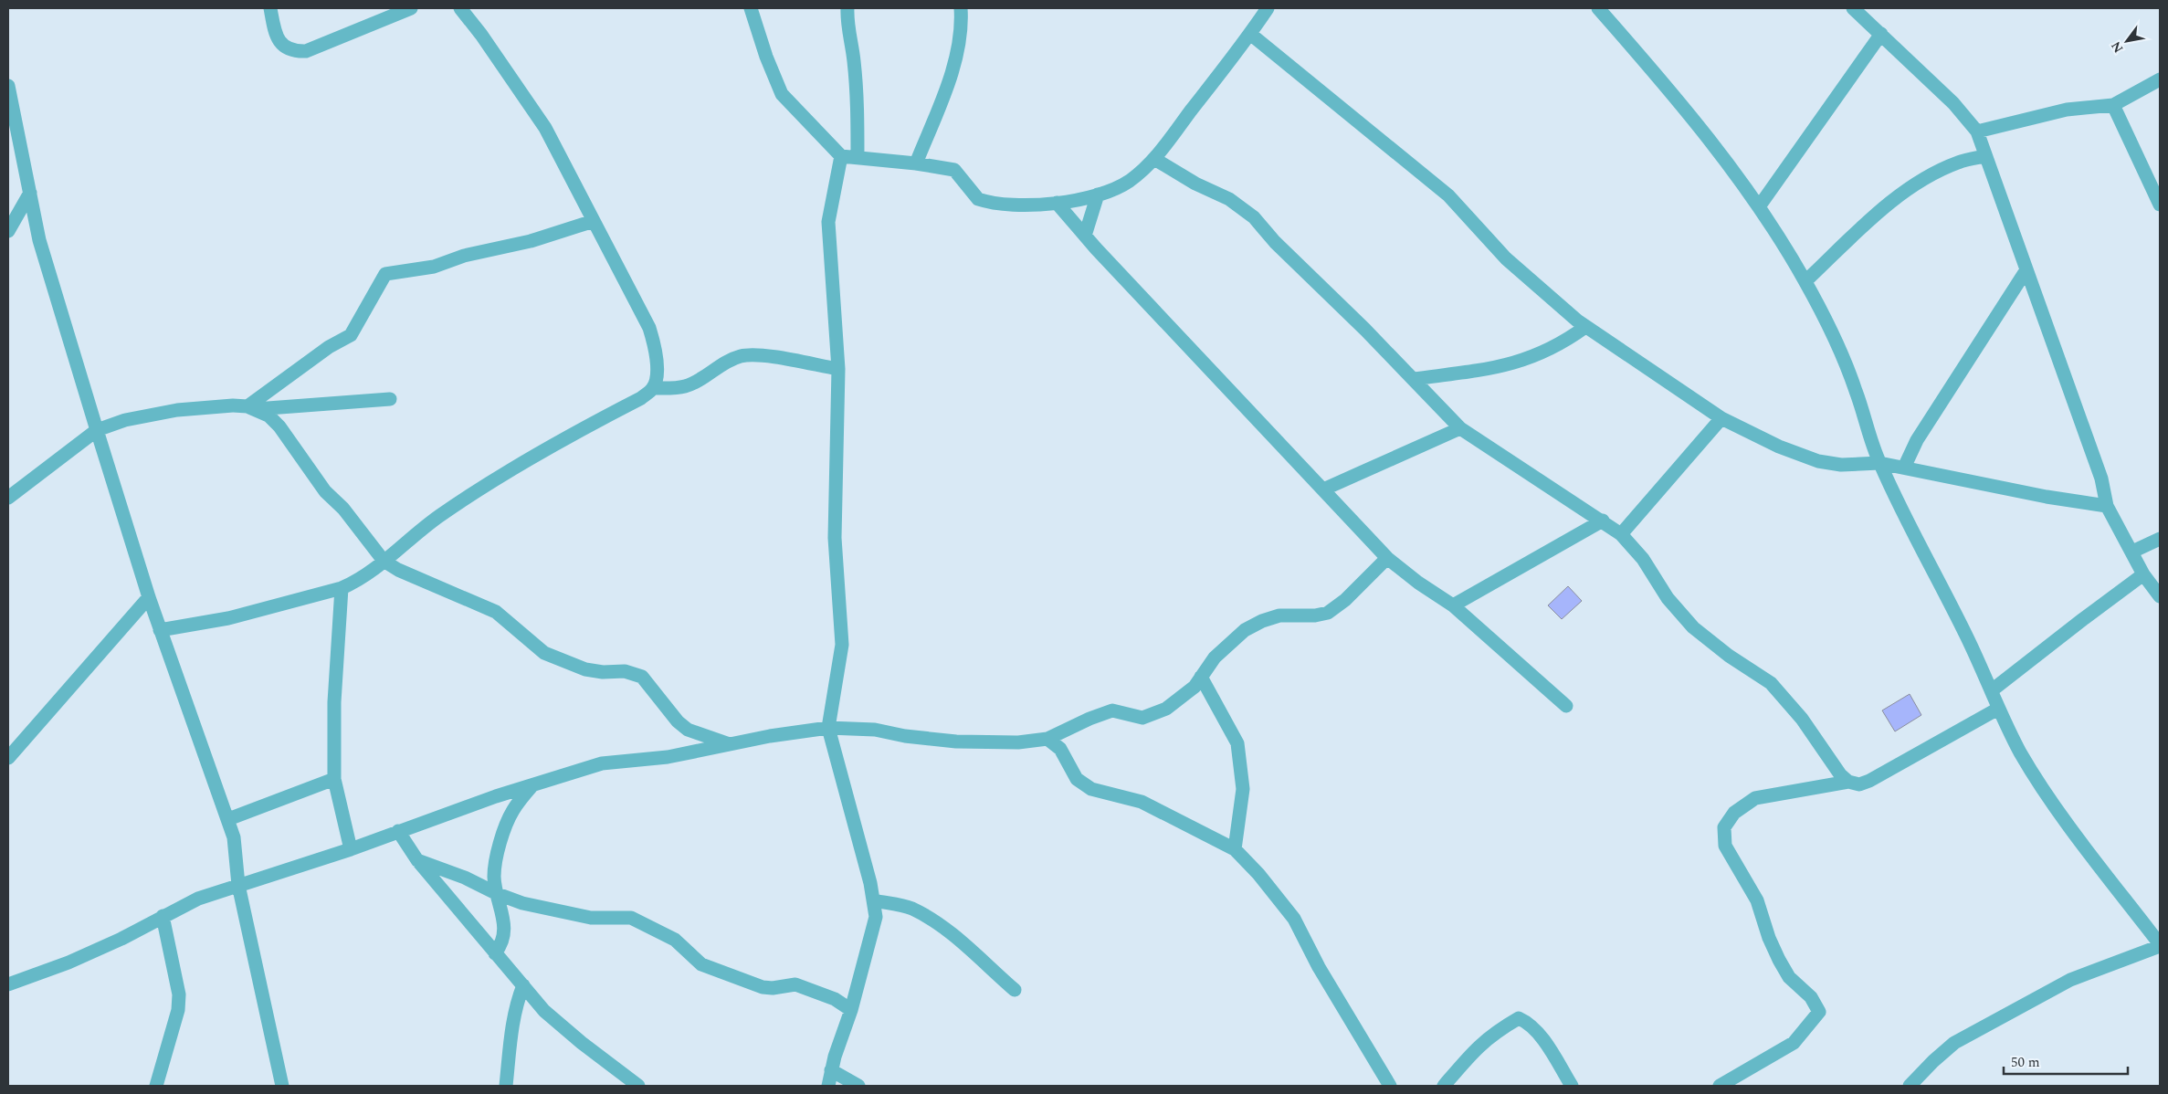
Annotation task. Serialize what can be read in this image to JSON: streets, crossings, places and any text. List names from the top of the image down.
{
  "scale_bar": "50 m",
  "north": "bottom left"
}
